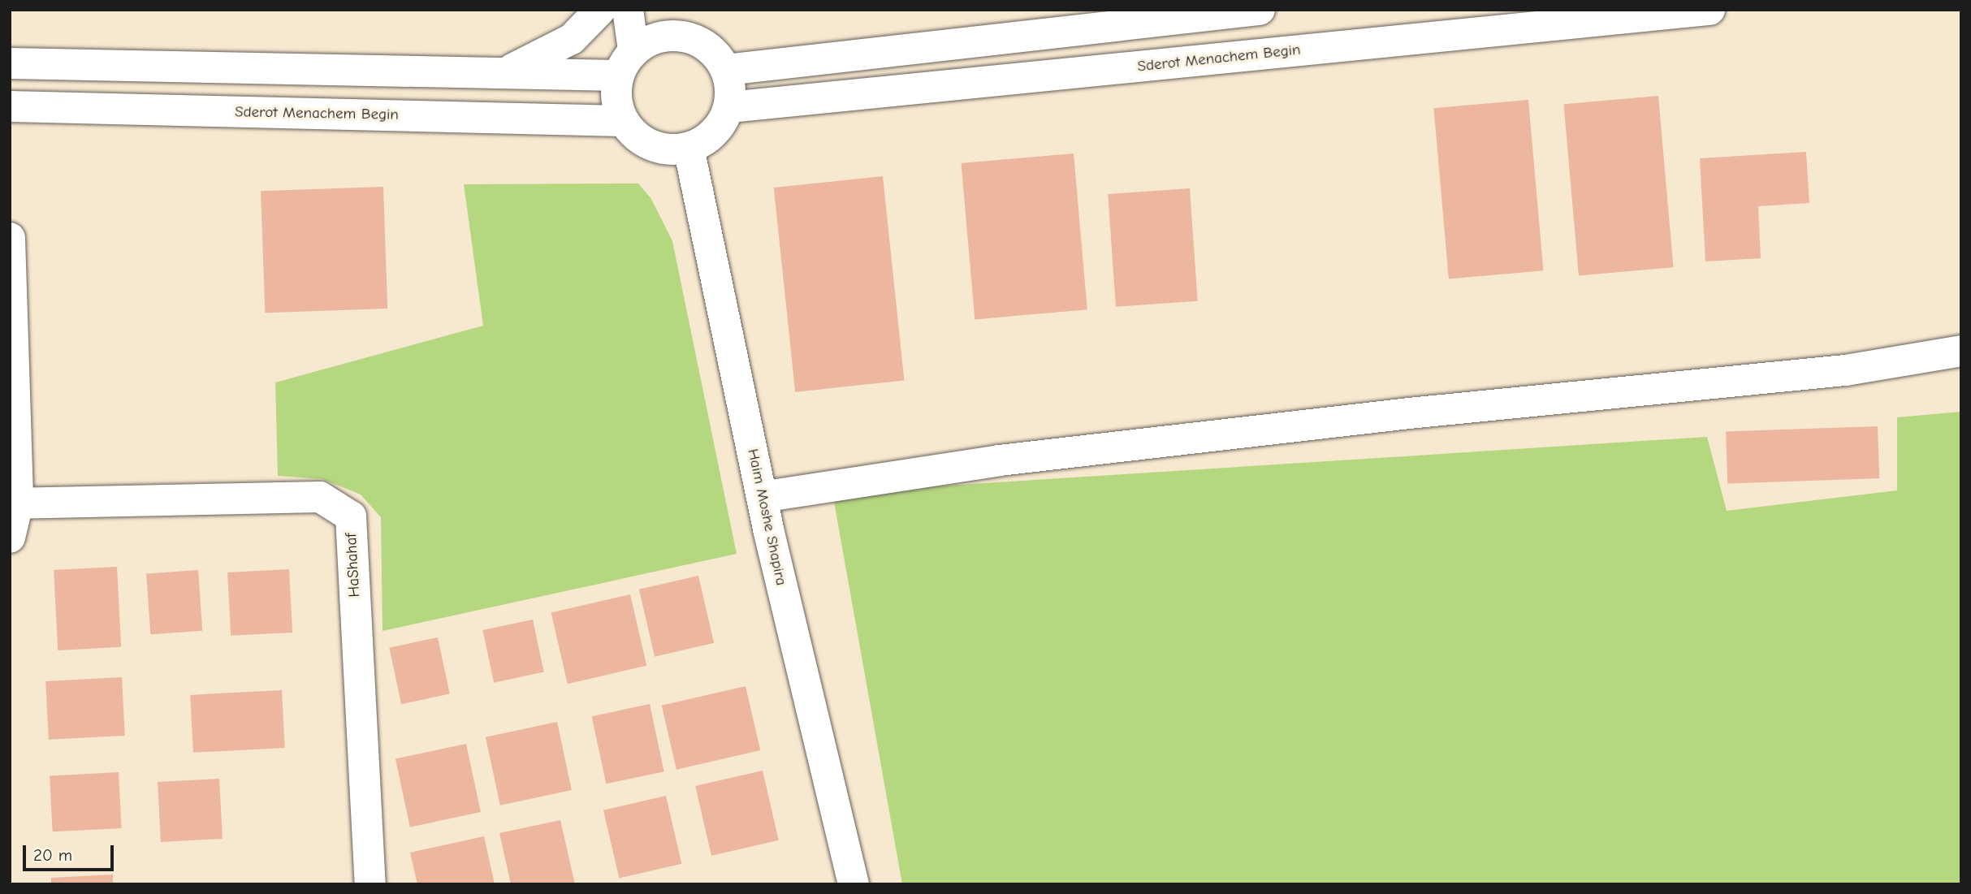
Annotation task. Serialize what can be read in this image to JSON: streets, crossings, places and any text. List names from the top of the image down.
{
  "streets": {
    "street": ["Sderot Menachem Begin", "Haim Moshe Shapira", "HaShahaf"]
  },
  "crossings": [
    ["Sderot Menachem Begin", "Haim Moshe Shapira"]
  ],
  "scale_bar": "20 m"
}
